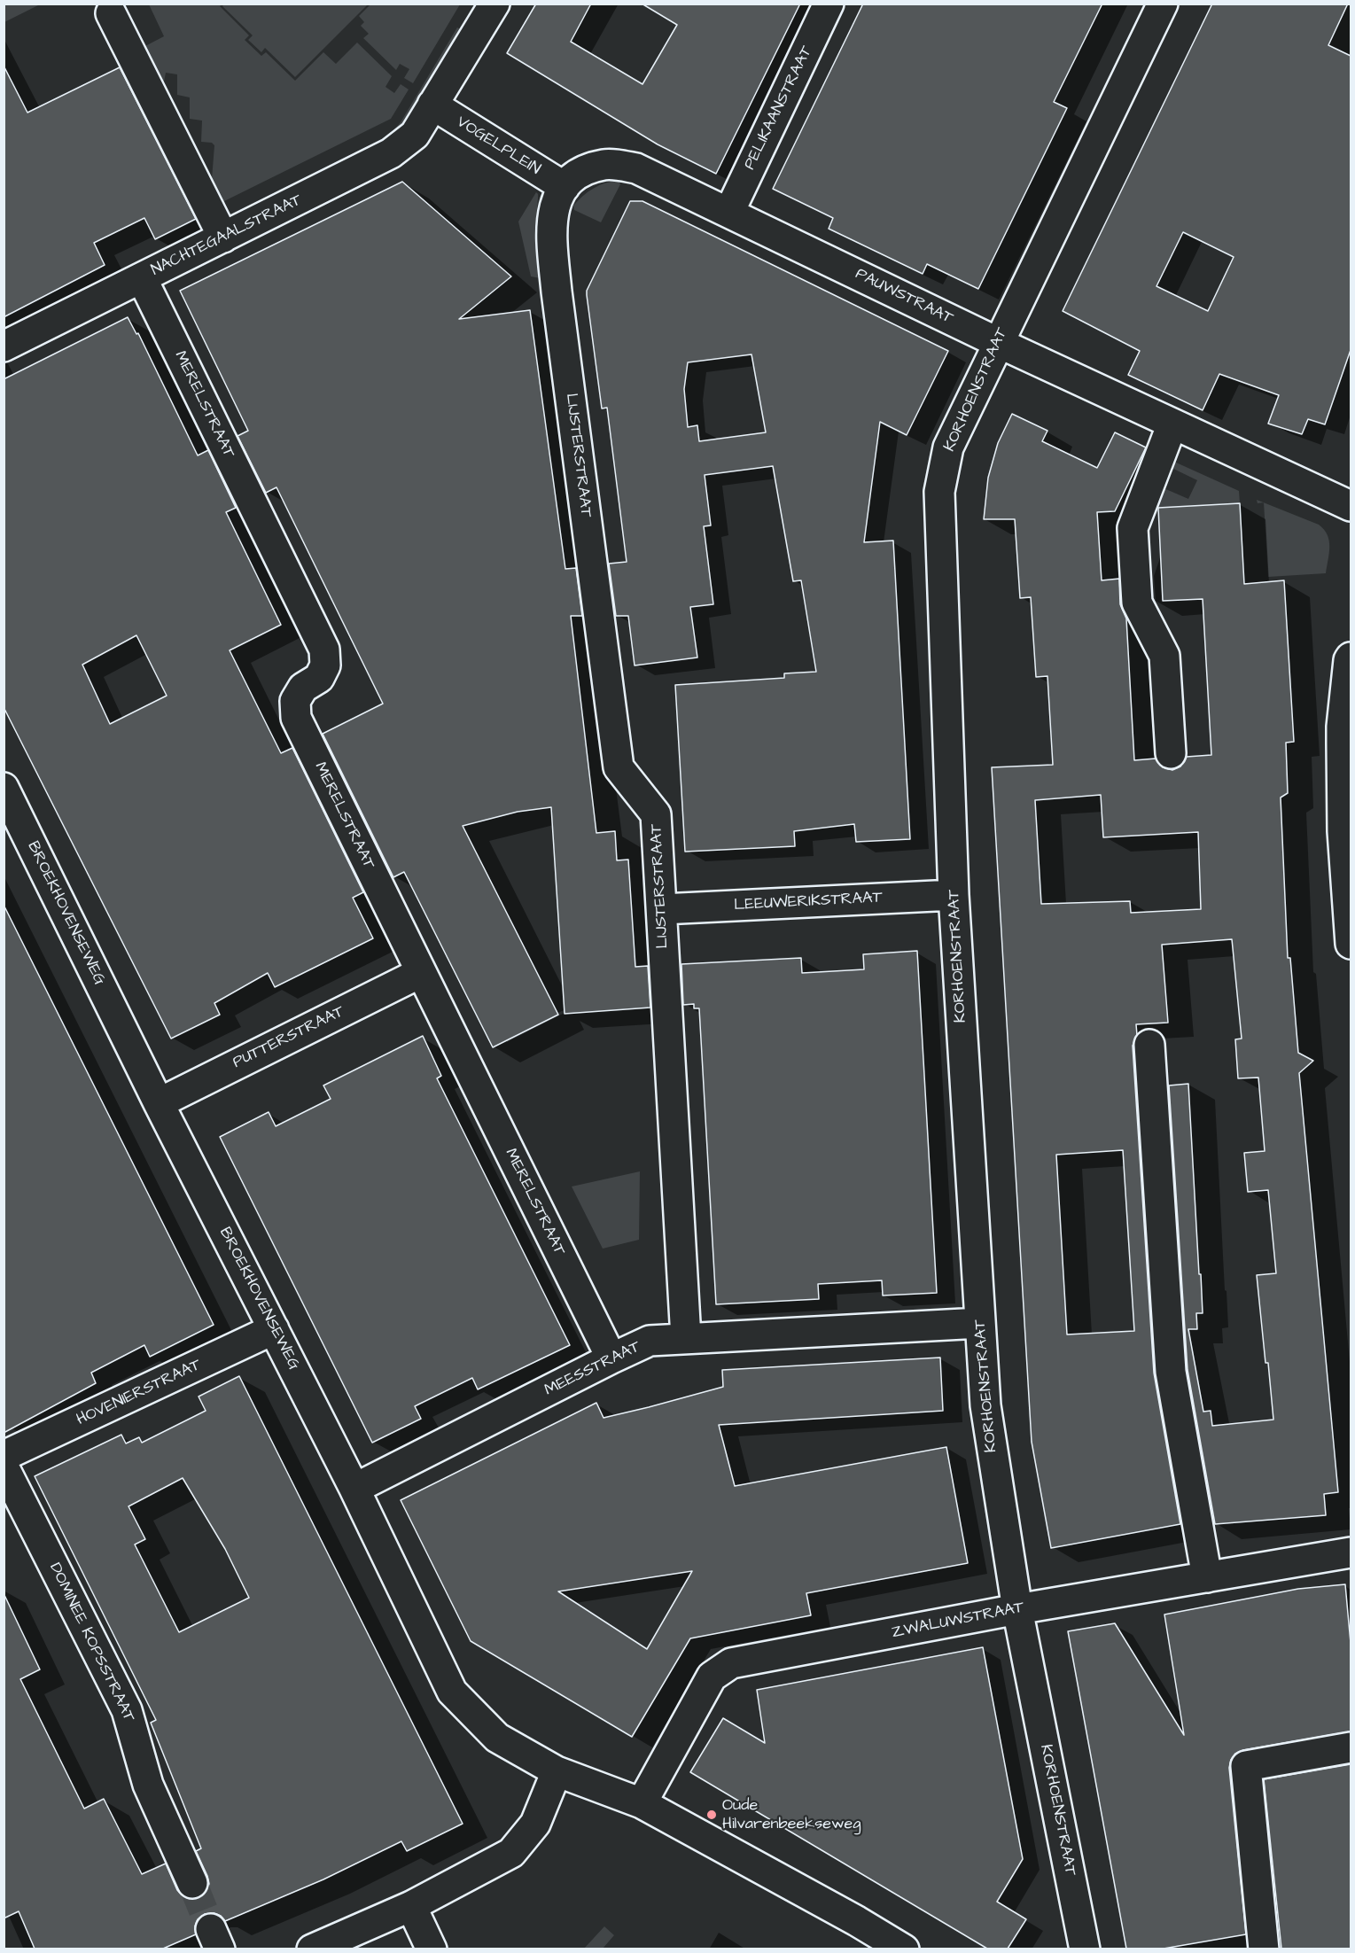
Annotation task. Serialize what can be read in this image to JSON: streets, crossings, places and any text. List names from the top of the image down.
{
  "streets": {
    "street": [
      "PELIKAANSTRAAT",
      "VOGELPLEIN",
      "NACHTEGAALSTRAAT",
      "PAUWSTRAAT",
      "KORHOENSTRAAT",
      "MERELSTRAAT",
      "LIJSTERSTRAAT",
      "LEEUWERIKSTRAAT",
      "BROEKHOVENSEWEG",
      "PUTTERSTRAAT",
      "MEESSTRAAT",
      "HOVENIERSTRAAT",
      "ZWALUWSTRAAT",
      "DOMINEE KOPSSTRAAT"
    ]
  },
  "crossings": [
    ["PELIKAANSTRAAT", "PAUWSTRAAT"],
    ["VOGELPLEIN", "NACHTEGAALSTRAAT"],
    ["VOGELPLEIN", "PAUWSTRAAT"],
    ["VOGELPLEIN", "LIJSTERSTRAAT"],
    ["NACHTEGAALSTRAAT", "MERELSTRAAT"],
    ["PAUWSTRAAT", "KORHOENSTRAAT"],
    ["PAUWSTRAAT", "LIJSTERSTRAAT"],
    ["KORHOENSTRAAT", "LEEUWERIKSTRAAT"],
    ["KORHOENSTRAAT", "MEESSTRAAT"],
    ["KORHOENSTRAAT", "ZWALUWSTRAAT"],
    ["MERELSTRAAT", "PUTTERSTRAAT"],
    ["MERELSTRAAT", "MEESSTRAAT"],
    ["LIJSTERSTRAAT", "LEEUWERIKSTRAAT"],
    ["LIJSTERSTRAAT", "MEESSTRAAT"],
    ["BROEKHOVENSEWEG", "PUTTERSTRAAT"],
    ["BROEKHOVENSEWEG", "MEESSTRAAT"],
    ["BROEKHOVENSEWEG", "HOVENIERSTRAAT"]
  ],
  "places": ["Oude Hilvarenbeekseweg"]
}
